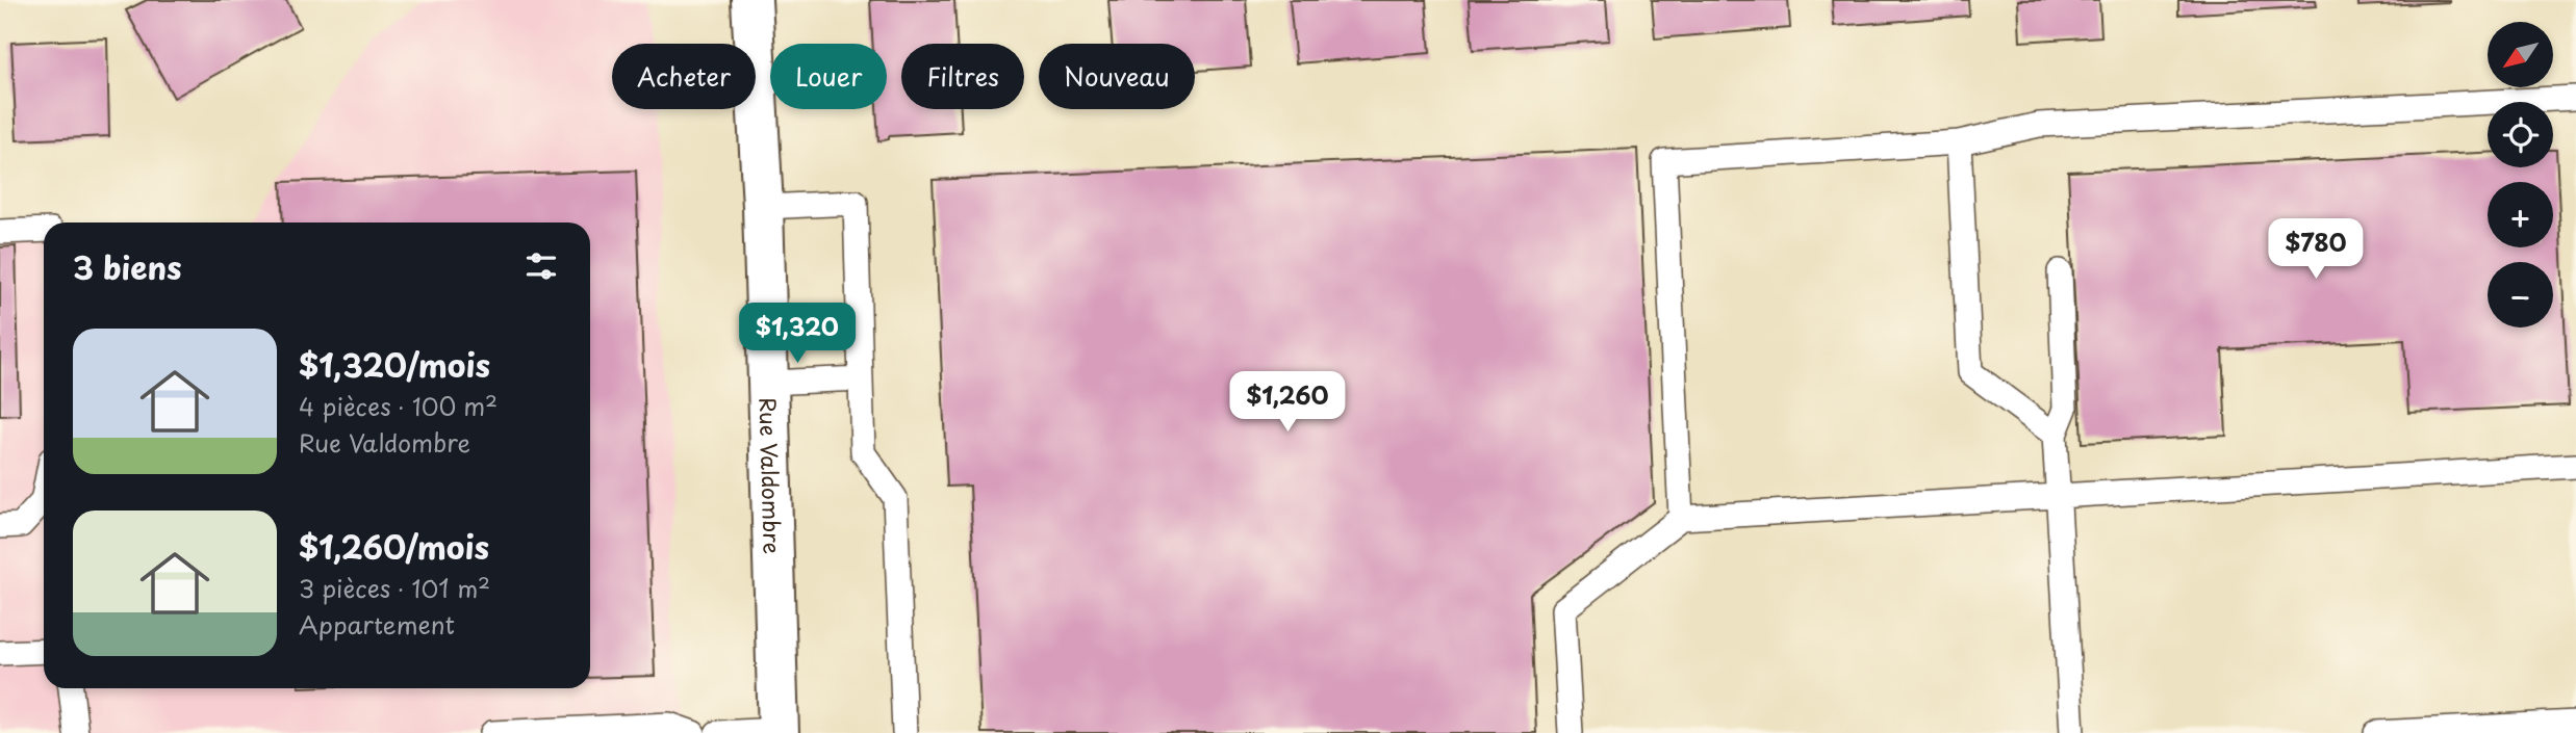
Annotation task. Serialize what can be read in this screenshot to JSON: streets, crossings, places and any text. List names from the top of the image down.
{
  "streets": {
    "street": ["Rue Valdombre"]
  },
  "north": "bottom left",
  "page": {
    "map_buttons": ["+", "−"],
    "chip": [
      "Acheter",
      "Louer",
      "Filtres",
      "Nouveau"
    ],
    "price": ["$780", "$1,320", "$1,260"],
    "heading": "3 biens",
    "list": [
      {
        "name": "$1,320/mois",
        "note": "4 pièces · 100 m² · Rue Valdombre"
      },
      {
        "name": "$1,260/mois",
        "note": "3 pièces · 101 m² · Appartement"
      }
    ]
  }
}
